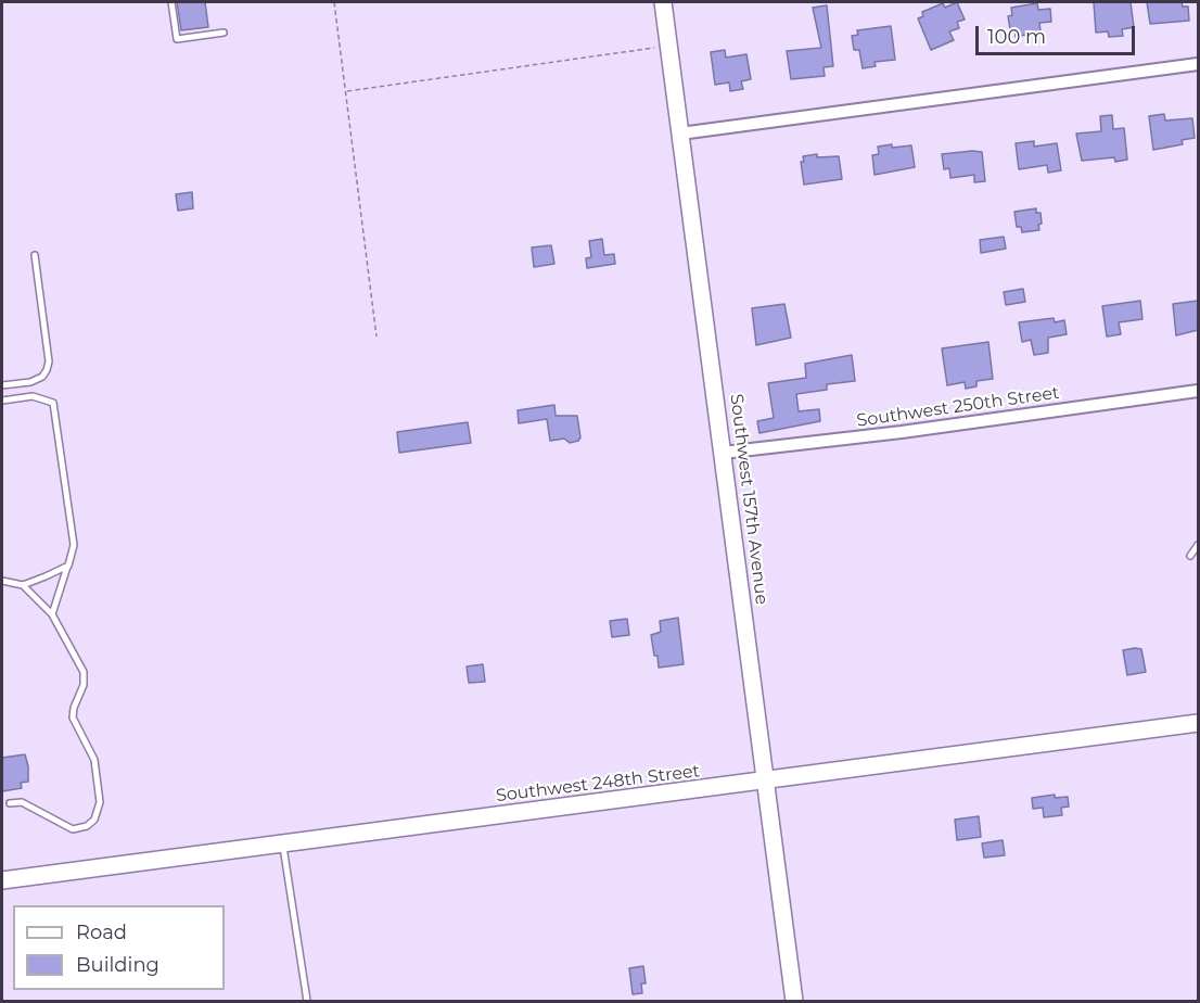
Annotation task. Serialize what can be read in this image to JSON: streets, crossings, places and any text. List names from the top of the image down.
{
  "streets": {
    "street": ["Southwest 250th Street", "Southwest 157th Avenue", "Southwest 248th Street"]
  },
  "crossings": [
    ["Southwest 250th Street", "Southwest 157th Avenue"],
    ["Southwest 157th Avenue", "Southwest 248th Street"]
  ],
  "legend": ["Road", "Building"],
  "scale_bar": "100 m"
}
